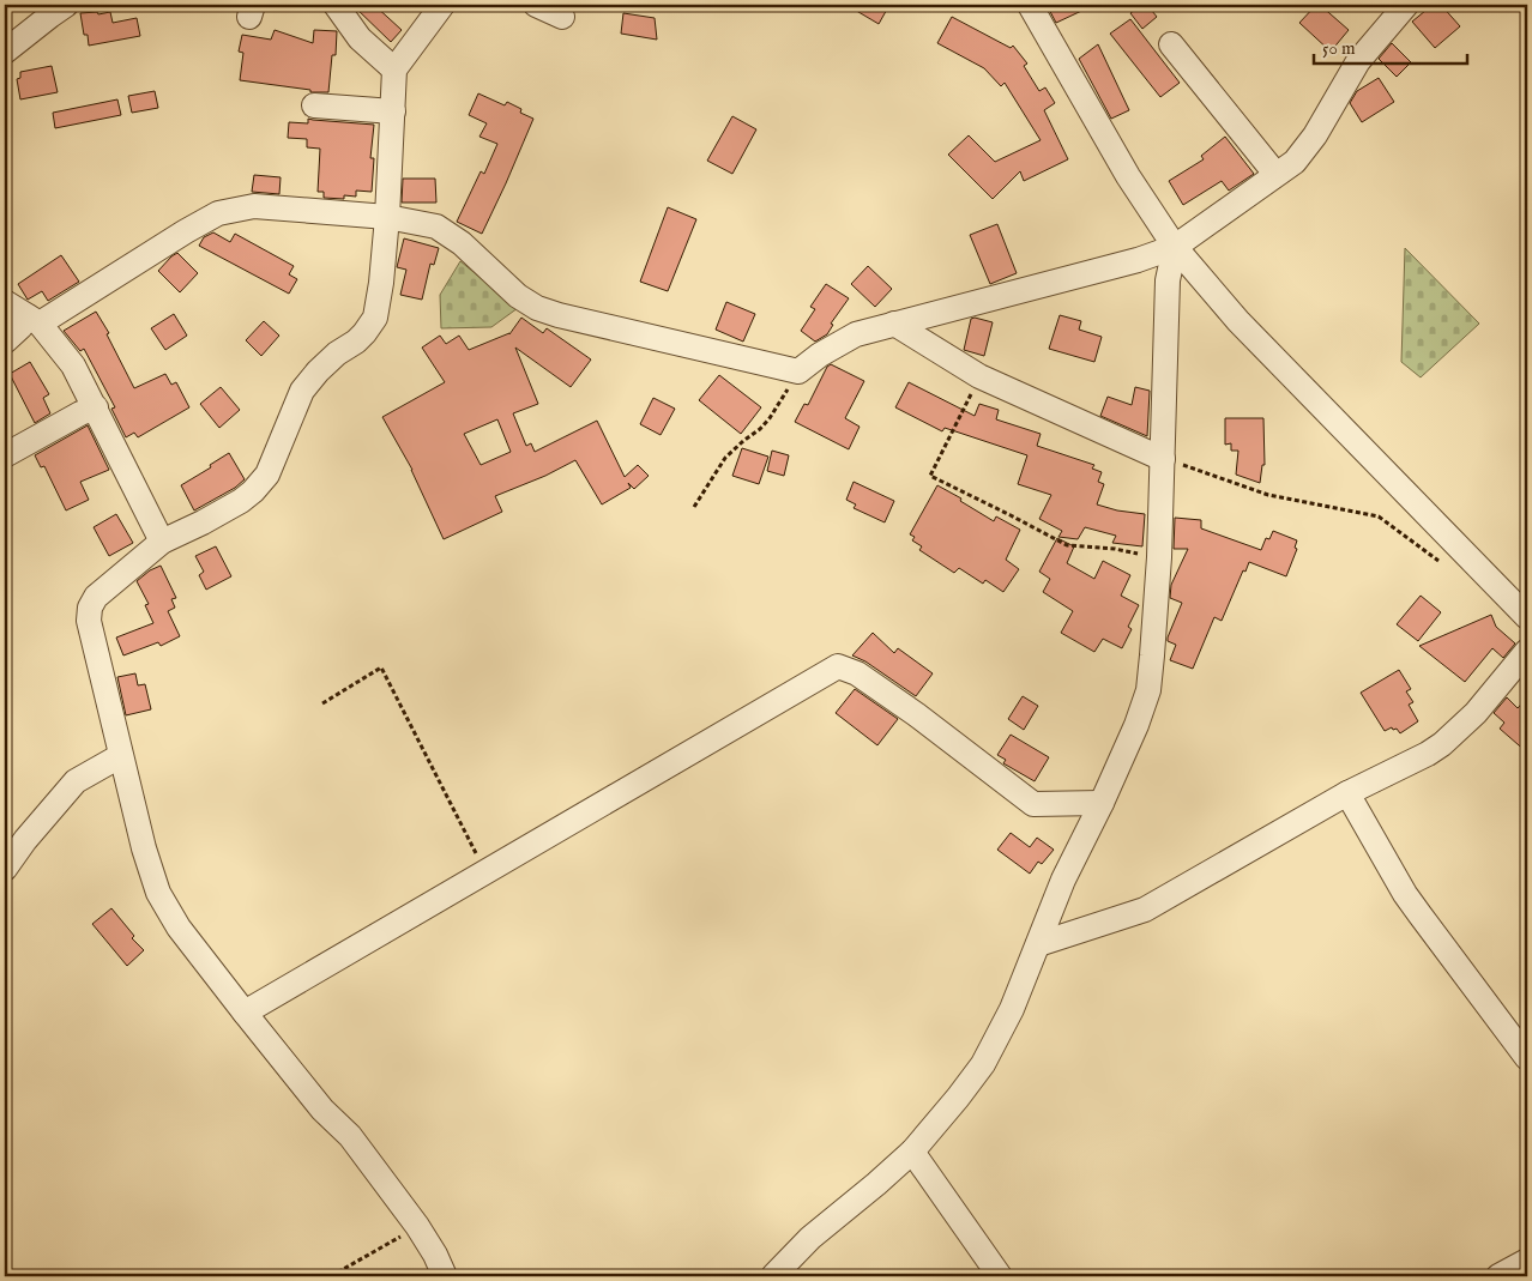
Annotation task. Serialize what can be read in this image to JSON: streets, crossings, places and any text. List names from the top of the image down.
{
  "scale_bar": "50 m"
}
